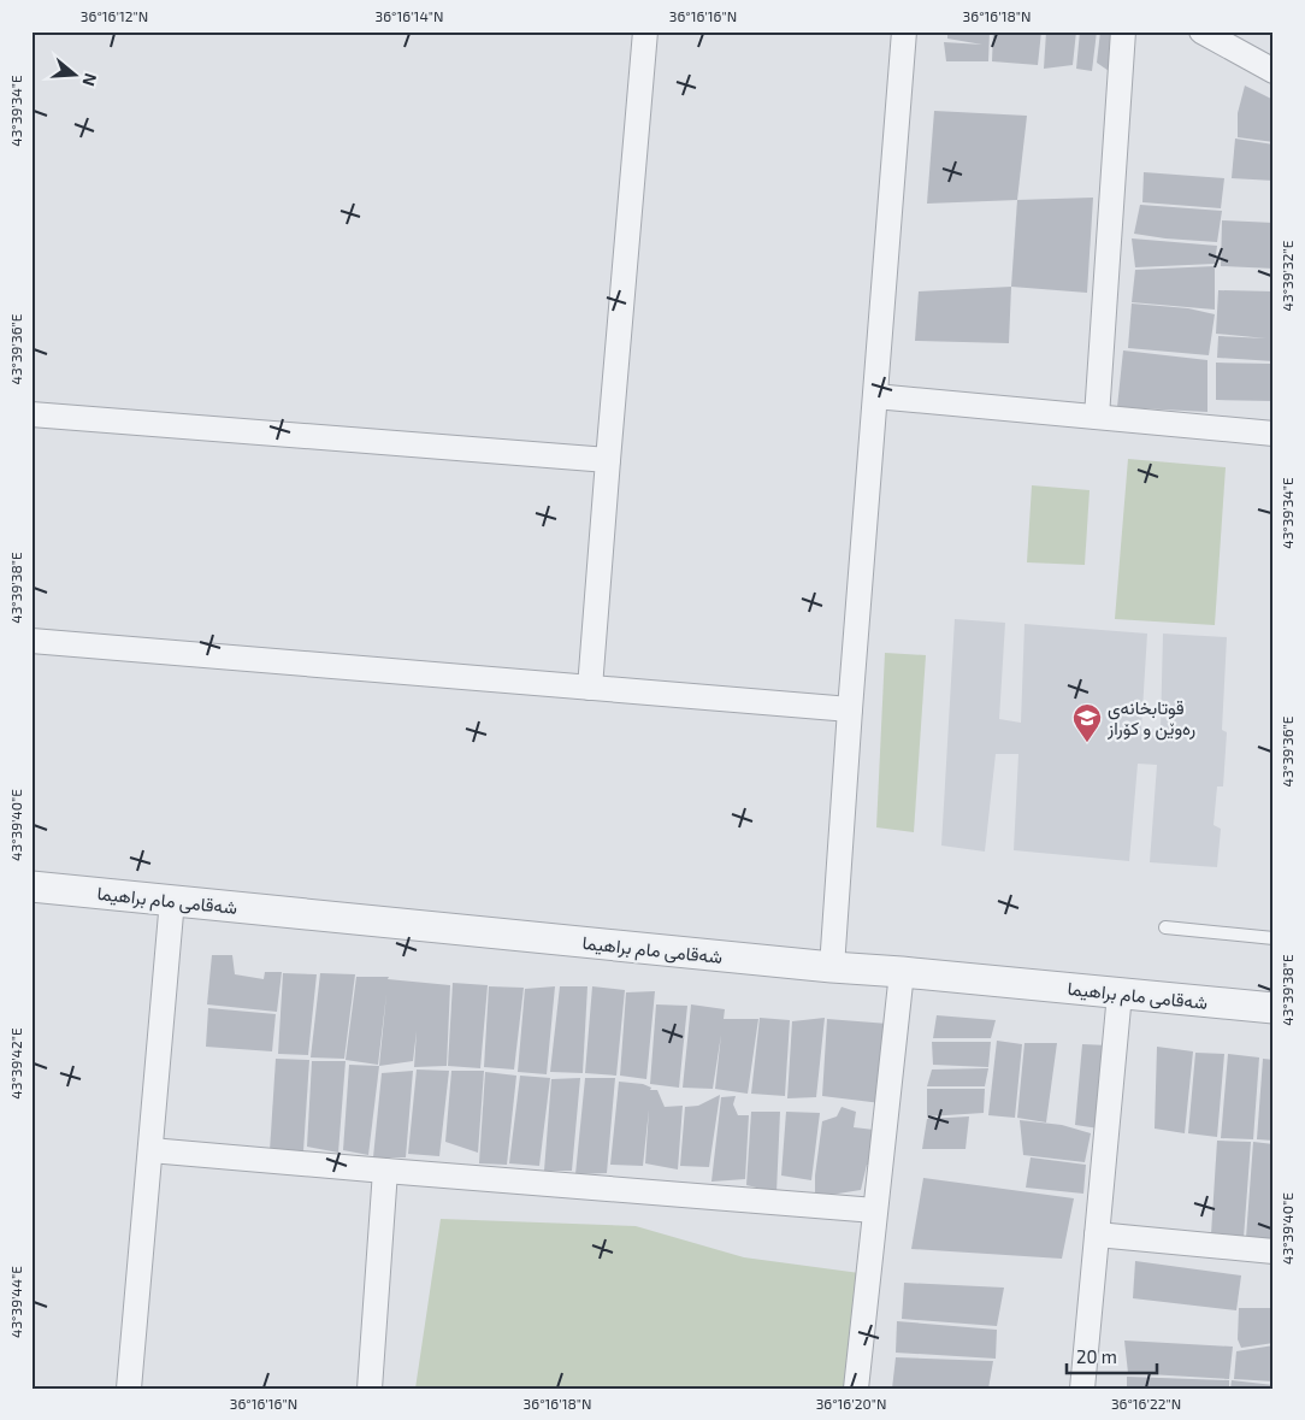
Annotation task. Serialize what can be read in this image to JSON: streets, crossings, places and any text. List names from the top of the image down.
{
  "streets": {
    "street": ["شەقامی مام براهیما"]
  },
  "places": {
    "school or university": ["قوتابخانەی رەوێن و کۆراز"]
  },
  "scale_bar": "20 m",
  "north": "right",
  "coordinates": [
    "36°16'12\"N",
    "36°16'14\"N",
    "36°16'16\"N",
    "36°16'18\"N",
    "43°39'34\"E",
    "43°39'32\"E",
    "43°39'36\"E",
    "43°39'38\"E",
    "43°39'40\"E",
    "43°39'42\"E",
    "43°39'44\"E",
    "36°16'20\"N",
    "36°16'22\"N"
  ]
}
